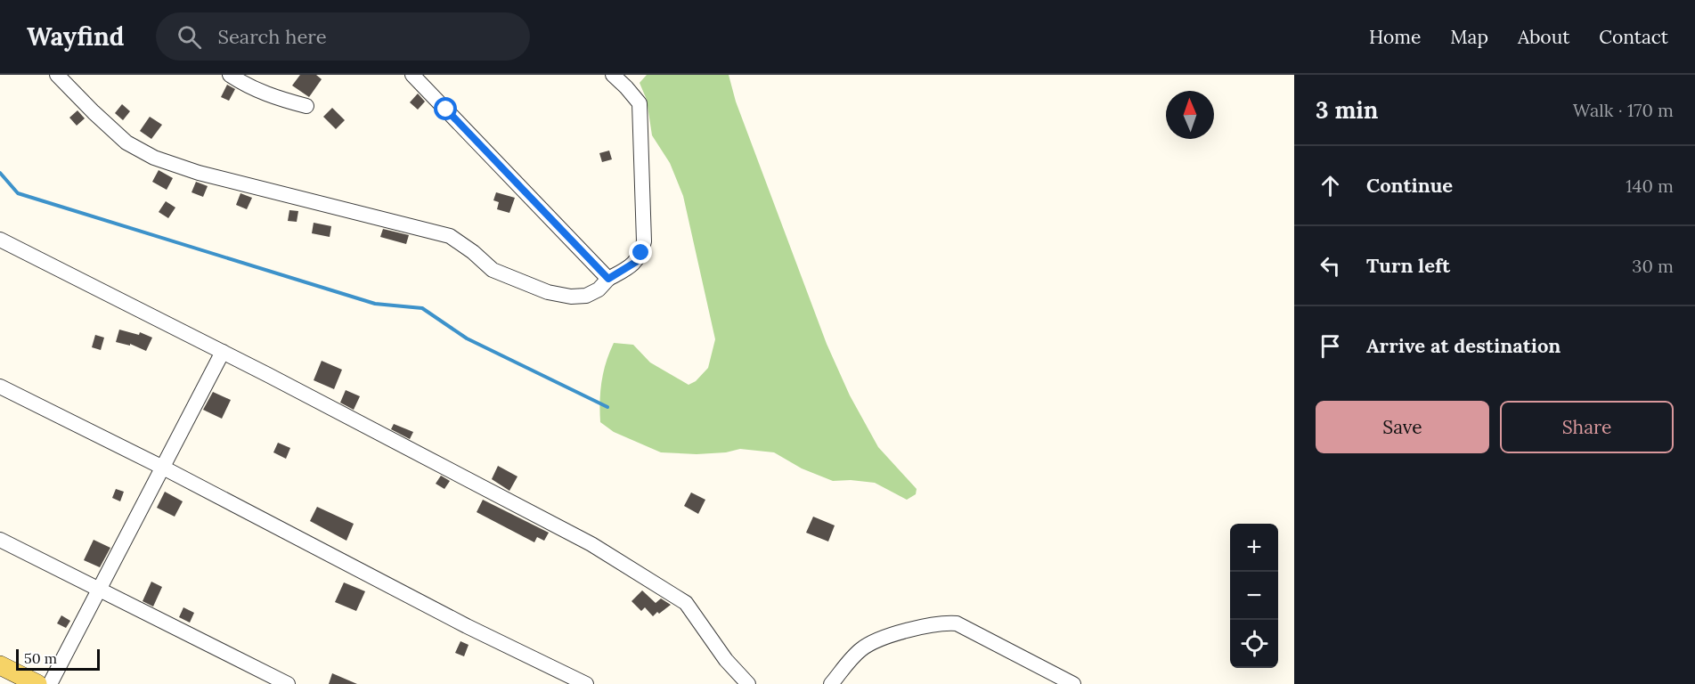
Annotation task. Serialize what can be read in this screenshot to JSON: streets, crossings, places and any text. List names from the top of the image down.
{
  "scale_bar": "50 m",
  "north": "top",
  "page": {
    "header": "Wayfind",
    "search": "Search here",
    "nav": [
      "Home",
      "Map",
      "About",
      "Contact"
    ],
    "heading": ["3 min", "Walk · 170 m"],
    "list": [
      ["Continue", "140 m"],
      ["Turn left", "30 m"],
      "Arrive at destination"
    ],
    "buttons": ["Save", "Share"],
    "map_buttons": ["+", "−"],
    "scale": "50 m"
  }
}
